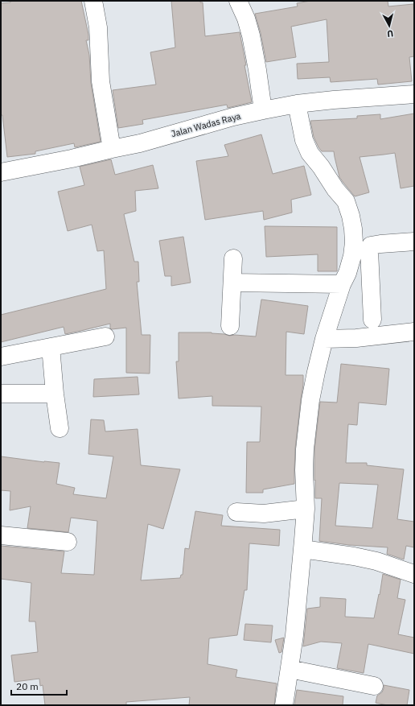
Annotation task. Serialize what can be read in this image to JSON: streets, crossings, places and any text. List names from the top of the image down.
{
  "streets": {
    "street": ["Jalan Wadas Raya"]
  },
  "scale_bar": "20 m",
  "north": "bottom"
}
